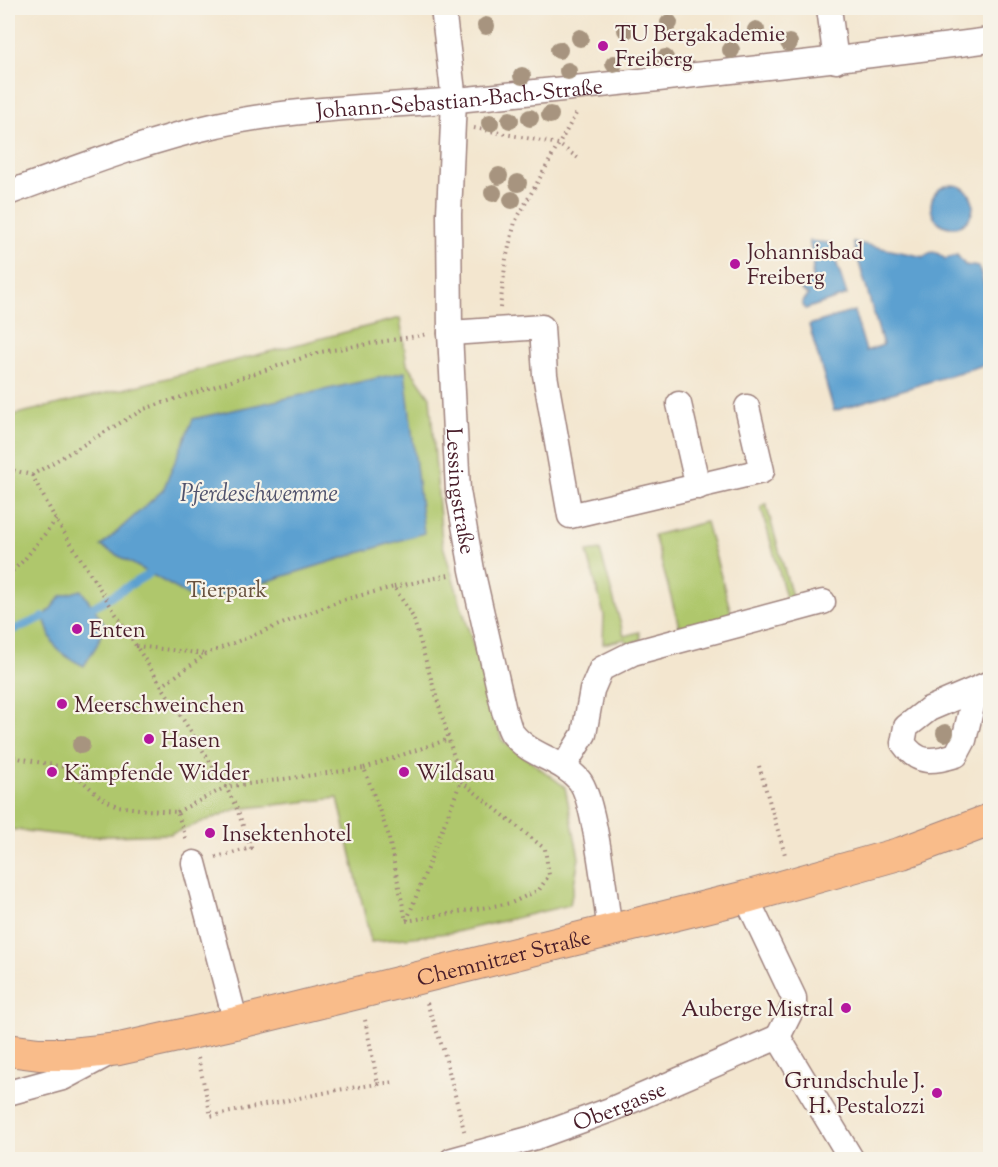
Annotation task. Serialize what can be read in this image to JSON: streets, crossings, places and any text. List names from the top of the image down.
{
  "streets": {
    "main road": ["Chemnitzer Straße"],
    "street": ["Johann-Sebastian-Bach-Straße", "Lessingstraße", "Obergasse"]
  },
  "crossings": [
    ["Johann-Sebastian-Bach-Straße", "Lessingstraße"],
    ["Lessingstraße", "Chemnitzer Straße"]
  ],
  "water": ["Pferdeschwemme"],
  "parks": ["Tierpark"],
  "places": [
    "TU Bergakademie Freiberg",
    "Johannisbad Freiberg",
    "Enten",
    "Meerschweinchen",
    "Hasen",
    "Kämpfende Widder",
    "Wildsau",
    "Insektenhotel",
    "Auberge Mistral",
    "Grundschule J. H. Pestalozzi"
  ]
}
